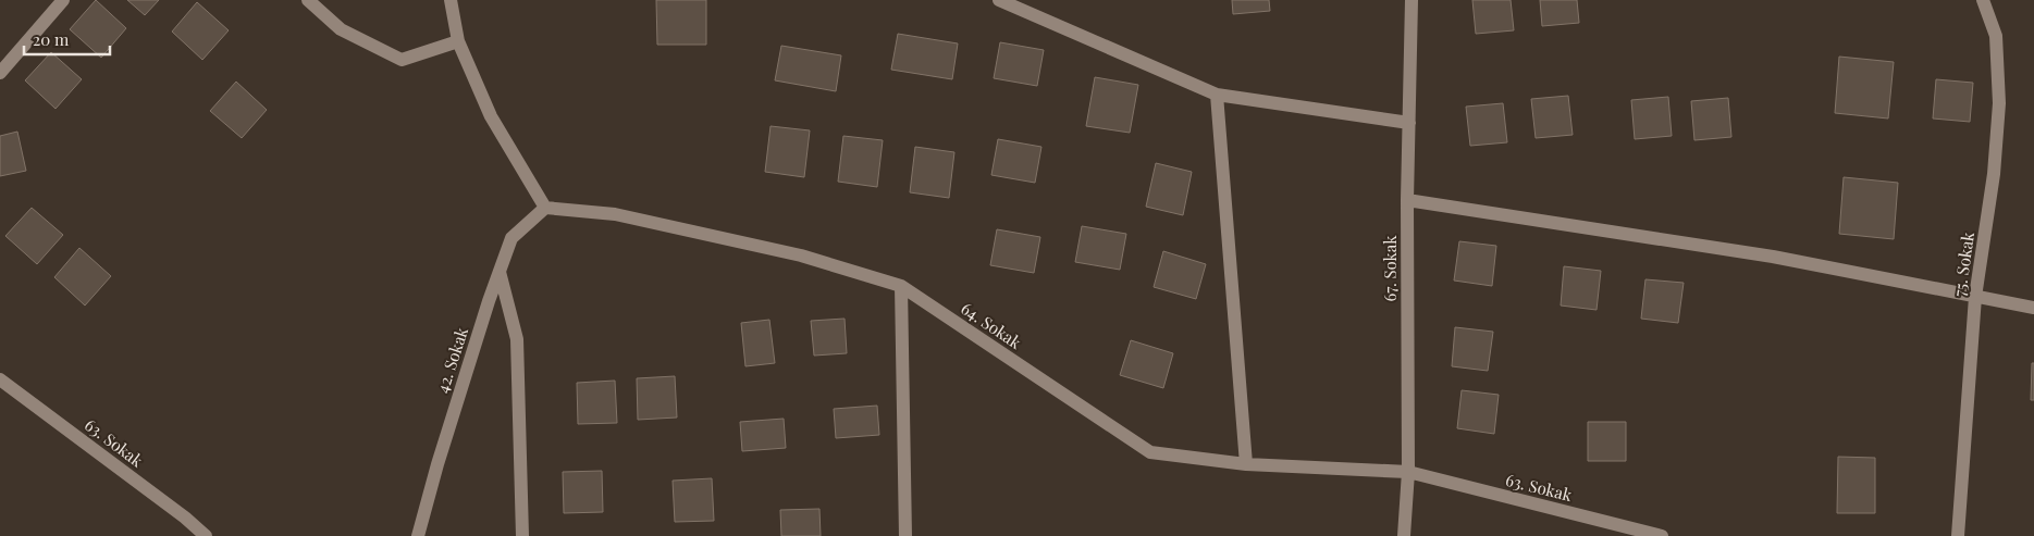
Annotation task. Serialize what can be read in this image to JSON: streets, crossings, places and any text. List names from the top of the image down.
{
  "streets": {
    "street": [
      "75. Sokak",
      "67. Sokak",
      "64. Sokak",
      "42. Sokak",
      "63. Sokak"
    ]
  },
  "crossings": [
    ["67. Sokak", "64. Sokak"],
    ["67. Sokak", "63. Sokak"],
    ["64. Sokak", "42. Sokak"],
    ["64. Sokak", "63. Sokak"]
  ],
  "scale_bar": "20 m"
}
